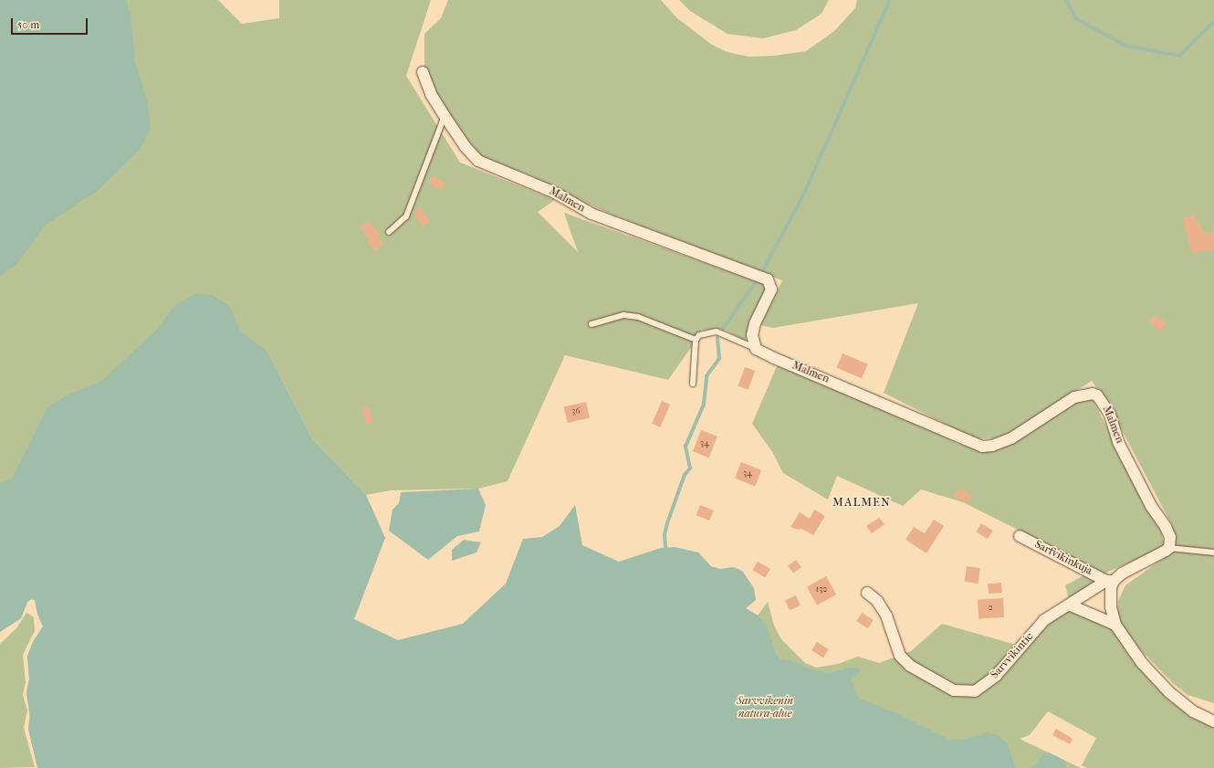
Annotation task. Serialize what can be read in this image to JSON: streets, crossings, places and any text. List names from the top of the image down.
{
  "streets": {
    "street": ["Malmen", "Sarfvikinkuja", "Sarvvikintie"]
  },
  "crossings": [
    ["Sarfvikinkuja", "Sarvvikintie"]
  ],
  "districts": ["MALMEN"],
  "parks": ["Sarvvikenin natura-alue"],
  "house_numbers": [
    "36",
    "34",
    "34",
    "132",
    "2"
  ],
  "scale_bar": "50 m"
}
